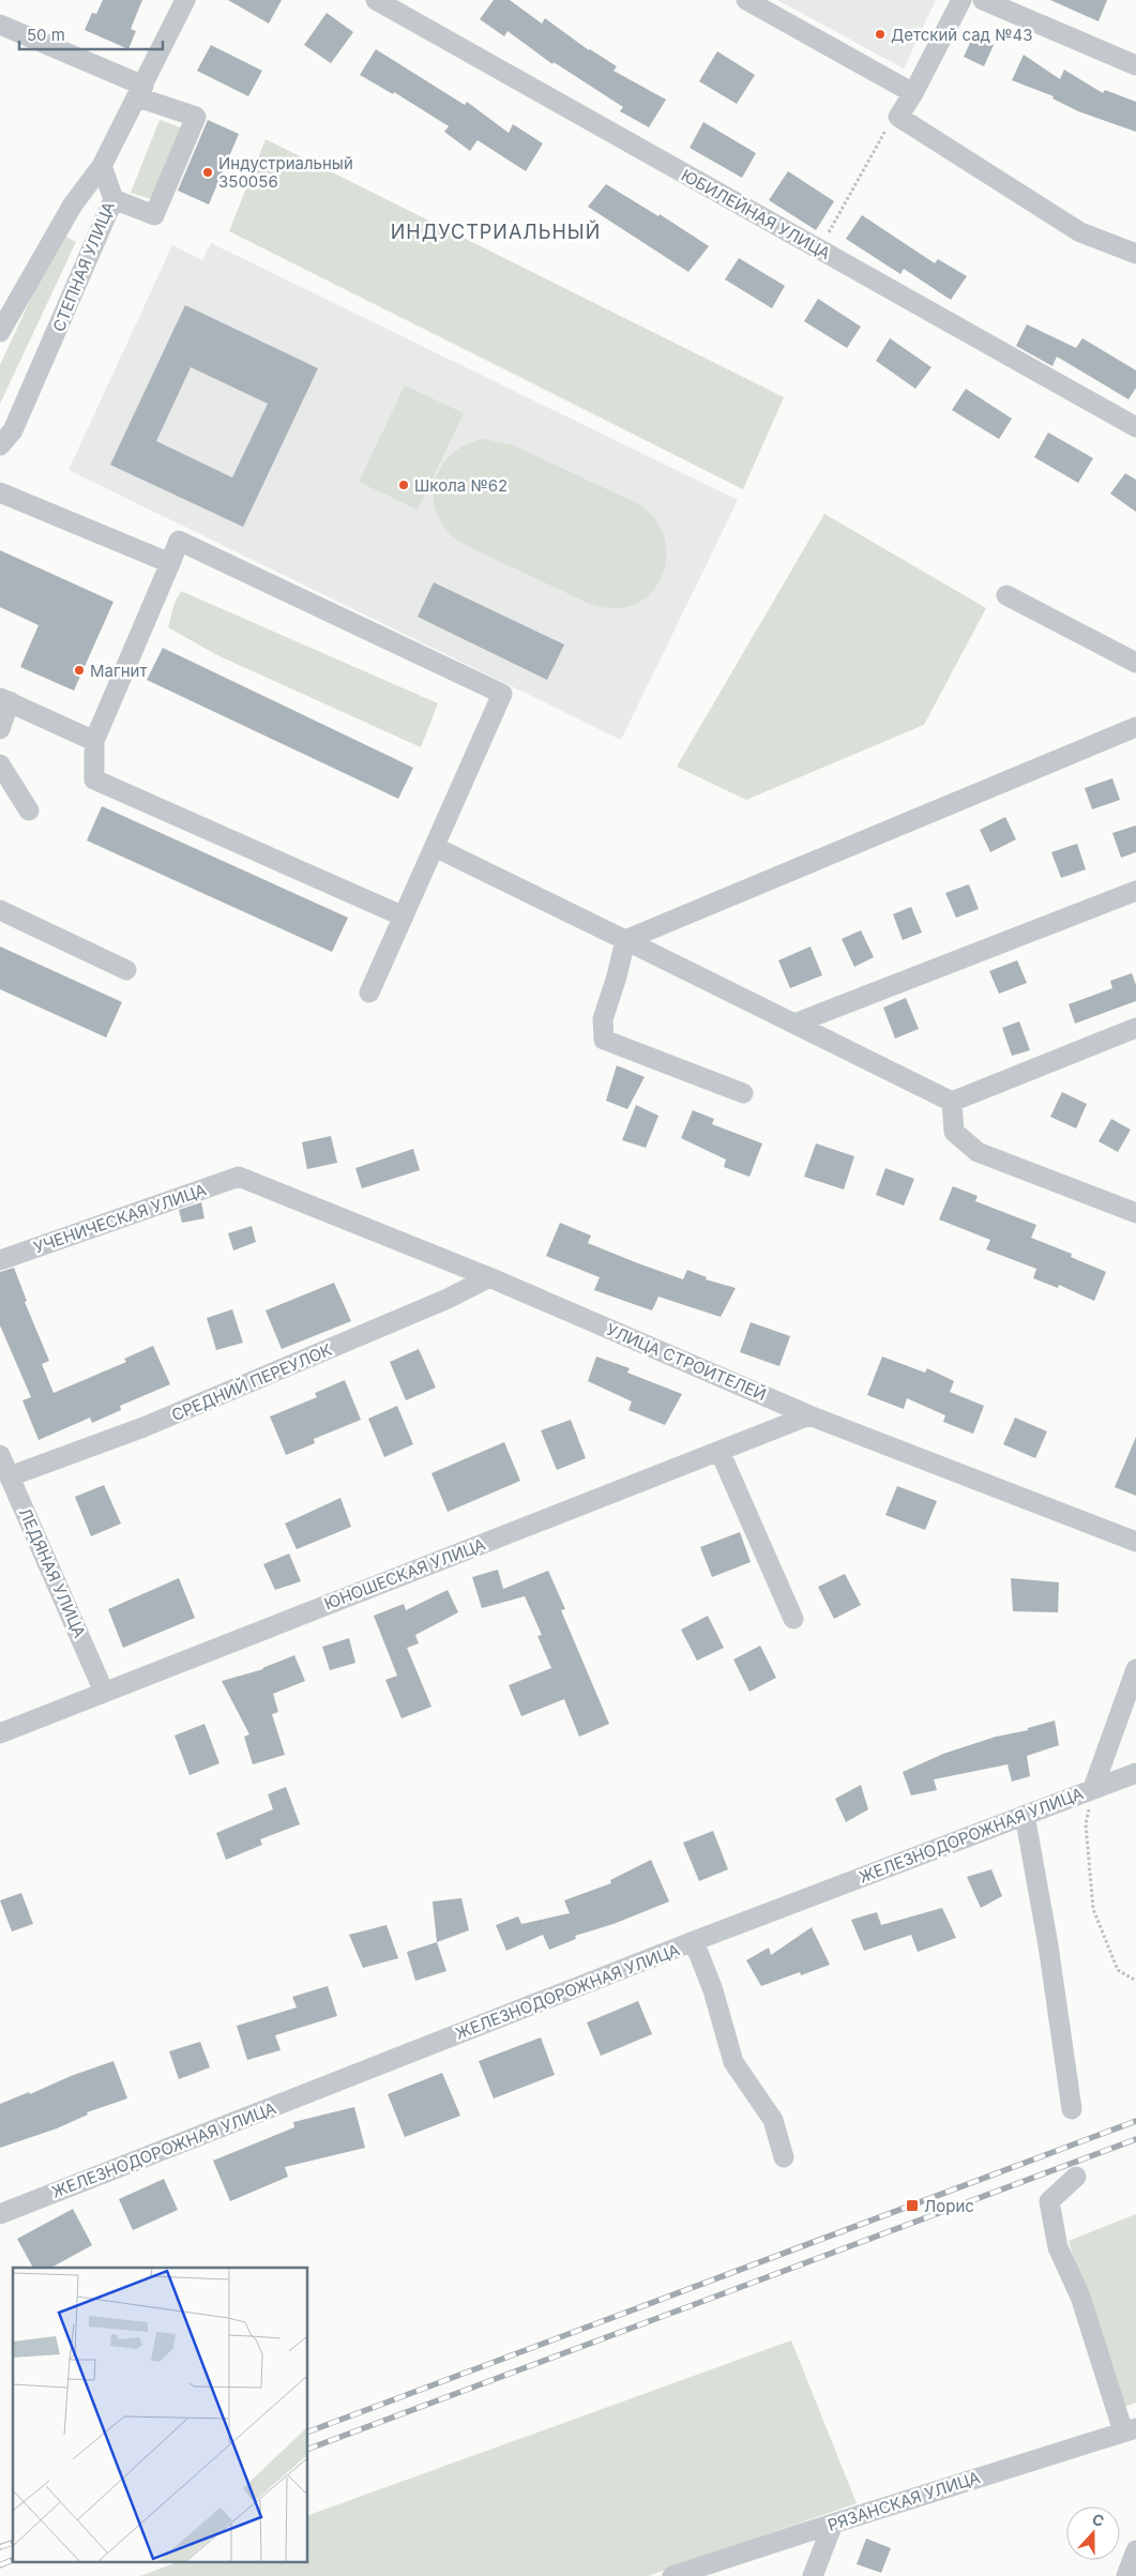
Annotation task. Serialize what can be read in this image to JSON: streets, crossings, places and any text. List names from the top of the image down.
{
  "streets": {
    "street": [
      "ЮБИЛЕЙНАЯ УЛИЦА",
      "СТЕПНАЯ УЛИЦА",
      "УЧЕНИЧЕСКАЯ УЛИЦА",
      "УЛИЦА СТРОИТЕЛЕЙ",
      "СРЕДНИЙ ПЕРЕУЛОК",
      "ЛЕДЯНАЯ УЛИЦА",
      "ЮНОШЕСКАЯ УЛИЦА",
      "ЖЕЛЕЗНОДОРОЖНАЯ УЛИЦА",
      "РЯЗАНСКАЯ УЛИЦА"
    ]
  },
  "crossings": [
    ["УЧЕНИЧЕСКАЯ УЛИЦА", "УЛИЦА СТРОИТЕЛЕЙ"],
    ["УЛИЦА СТРОИТЕЛЕЙ", "СРЕДНИЙ ПЕРЕУЛОК"],
    ["УЛИЦА СТРОИТЕЛЕЙ", "ЮНОШЕСКАЯ УЛИЦА"],
    ["СРЕДНИЙ ПЕРЕУЛОК", "ЛЕДЯНАЯ УЛИЦА"],
    ["ЛЕДЯНАЯ УЛИЦА", "ЮНОШЕСКАЯ УЛИЦА"]
  ],
  "districts": ["ИНДУСТРИАЛЬНЫЙ"],
  "places": {
    "other": [
      "Детский сад №43",
      "Индустриальный 350056",
      "Школа №62",
      "Магнит"
    ],
    "transit": ["Лорис"]
  },
  "scale_bar": "50 m",
  "north": "top"
}
